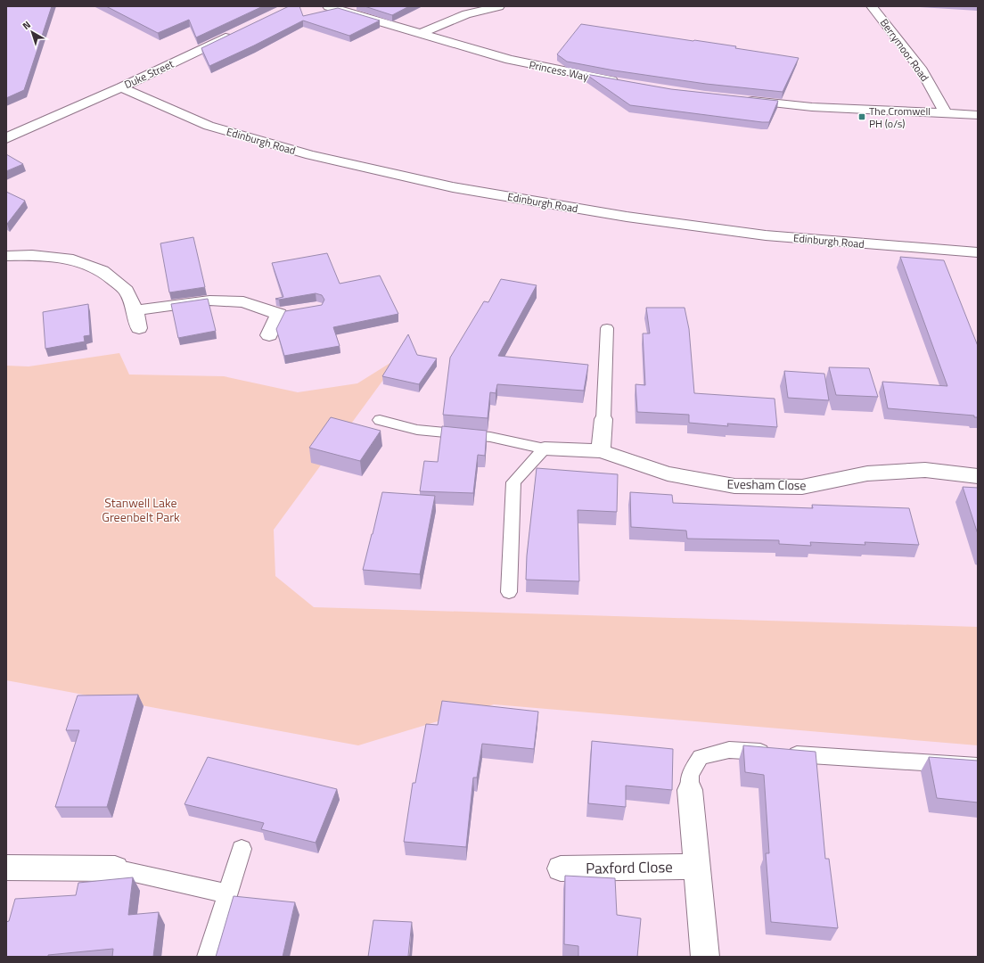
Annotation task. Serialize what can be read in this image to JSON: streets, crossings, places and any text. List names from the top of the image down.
{
  "streets": {
    "street": [
      "Berrymoor Road",
      "Princess Way",
      "Duke Street",
      "Edinburgh Road",
      "Evesham Close",
      "Paxford Close"
    ]
  },
  "crossings": [
    ["Duke Street", "Edinburgh Road"]
  ],
  "parks": ["Stanwell Lake Greenbelt Park"],
  "places": {
    "transit": ["The Cromwell PH (o/s)"]
  },
  "north": "top left"
}
